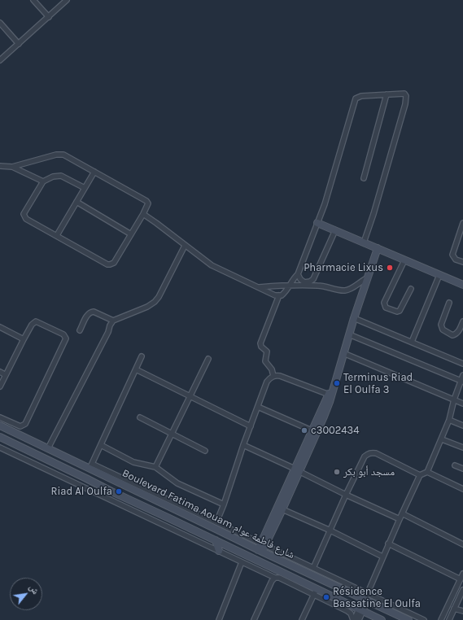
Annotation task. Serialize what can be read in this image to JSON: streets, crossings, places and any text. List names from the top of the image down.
{
  "streets": {
    "main road": ["Boulevard Fatima Aouam شارع فاطمة عوام"]
  },
  "places": [
    "Pharmacie Lixus",
    "Terminus Riad El Oulfa 3",
    "c3002434",
    "مسجد أبو بكر",
    "Riad Al Oulfa",
    "Résidence Bassatine El Oulfa"
  ],
  "north": "top right"
}
